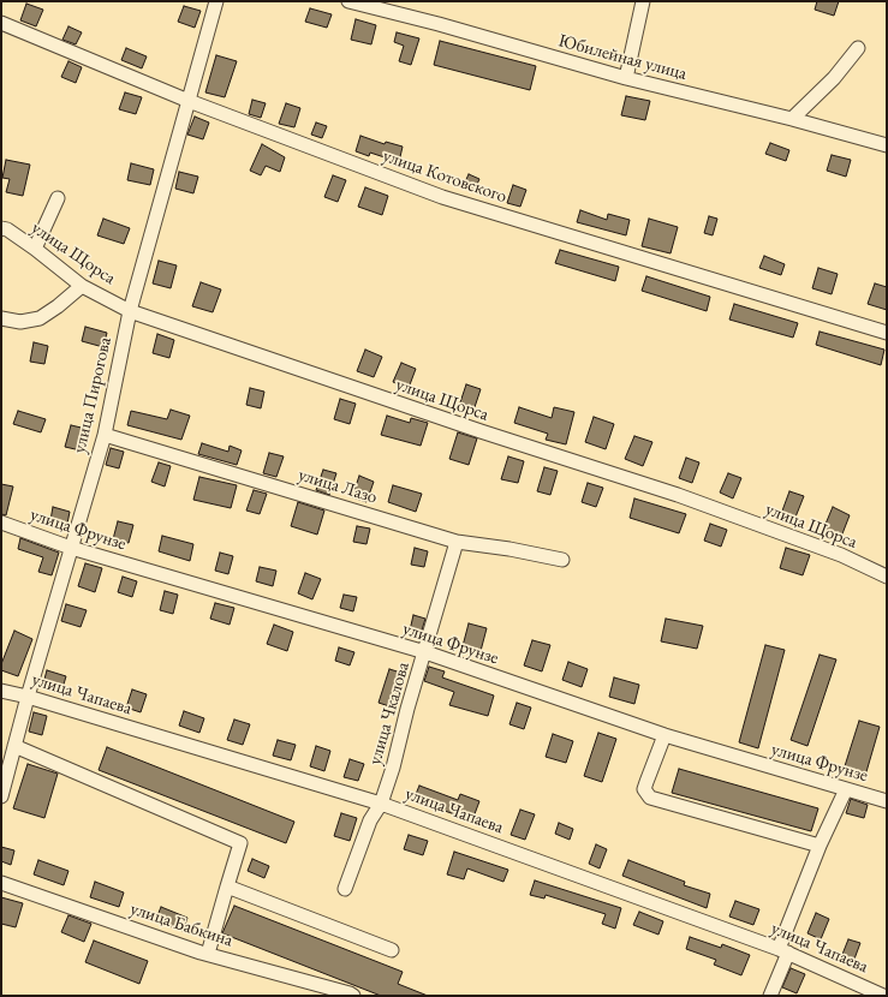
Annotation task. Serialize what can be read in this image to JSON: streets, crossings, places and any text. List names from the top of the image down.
{
  "streets": {
    "street": [
      "Юбилейная улица",
      "улица Котовского",
      "улица Щорса",
      "улица Пирогова",
      "улица Лазо",
      "улица Фрунзе",
      "улица Чапаева",
      "улица Чкалова",
      "улица Бабкина"
    ]
  },
  "crossings": [
    ["улица Котовского", "улица Пирогова"],
    ["улица Щорса", "улица Пирогова"],
    ["улица Пирогова", "улица Лазо"],
    ["улица Пирогова", "улица Фрунзе"],
    ["улица Пирогова", "улица Чапаева"],
    ["улица Лазо", "улица Чкалова"],
    ["улица Фрунзе", "улица Чкалова"],
    ["улица Чапаева", "улица Чкалова"]
  ]
}
